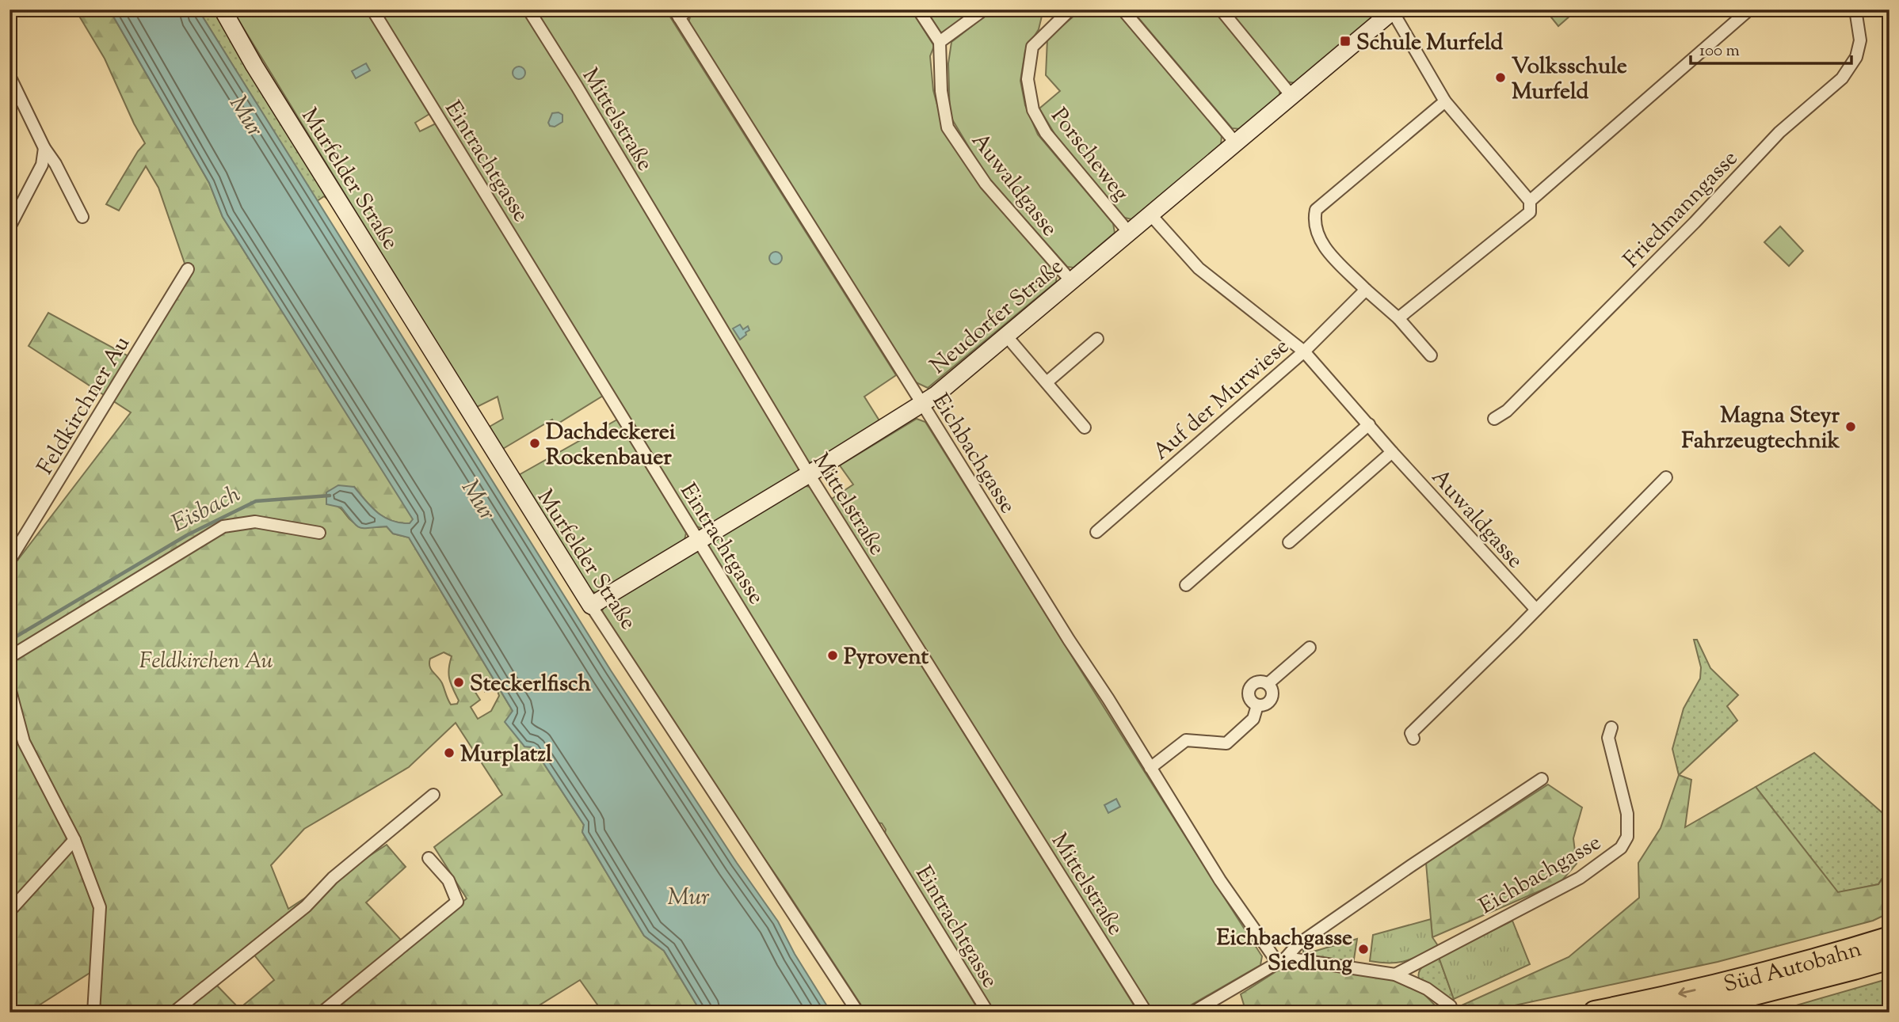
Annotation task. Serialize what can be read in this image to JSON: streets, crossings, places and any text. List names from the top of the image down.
{
  "streets": {
    "highway": ["Süd Autobahn"],
    "street": [
      "Mittelstraße",
      "Porscheweg",
      "Eintrachtgasse",
      "Murfelder Straße",
      "Auwaldgasse",
      "Friedmanngasse",
      "Neudorfer Straße",
      "Auf der Murwiese",
      "Feldkirchner Au",
      "Eichbachgasse"
    ]
  },
  "crossings": [
    ["Mittelstraße", "Neudorfer Straße"],
    ["Porscheweg", "Neudorfer Straße"],
    ["Eintrachtgasse", "Neudorfer Straße"],
    ["Murfelder Straße", "Neudorfer Straße"],
    ["Auwaldgasse", "Neudorfer Straße"],
    ["Auwaldgasse", "Auf der Murwiese"],
    ["Neudorfer Straße", "Eichbachgasse"]
  ],
  "water": ["Mur", "Eisbach"],
  "parks": ["Feldkirchen Au"],
  "places": {
    "transit": ["Schule Murfeld"],
    "other": [
      "Volksschule Murfeld",
      "Magna Steyr Fahrzeugtechnik",
      "Dachdeckerei Rockenbauer",
      "Pyrovent",
      "Steckerlfisch",
      "Murplatzl",
      "Eichbachgasse Siedlung"
    ]
  },
  "scale_bar": "100 m"
}
